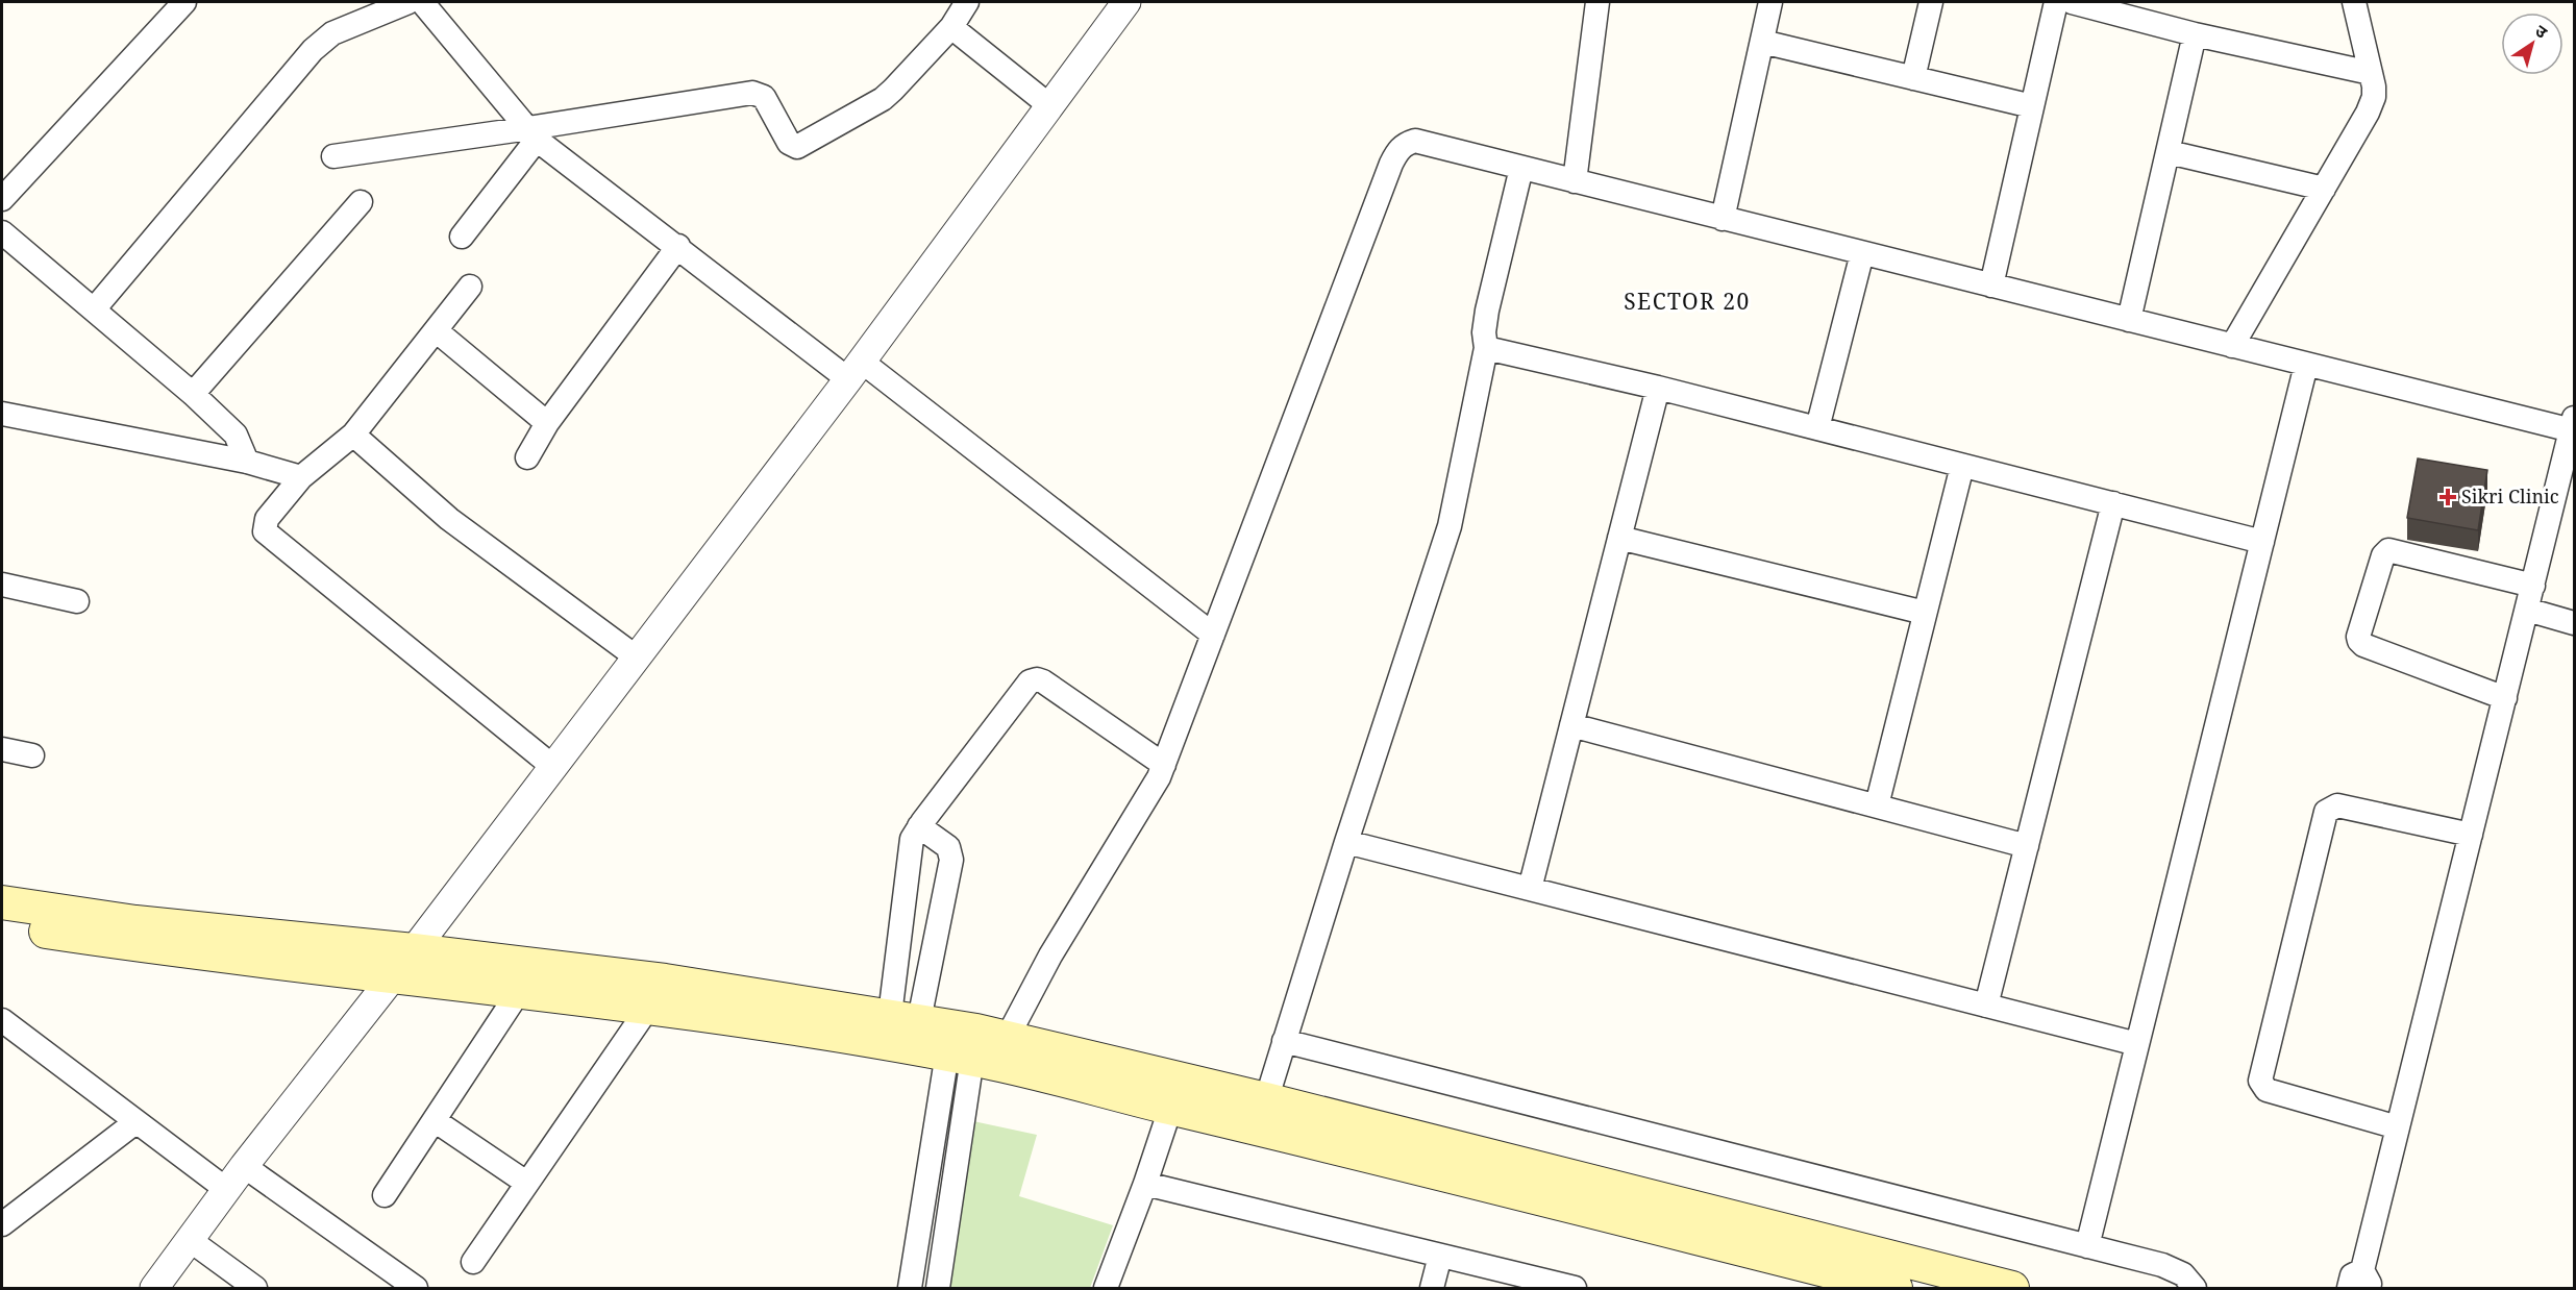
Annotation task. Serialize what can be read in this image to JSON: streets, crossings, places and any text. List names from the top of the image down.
{
  "districts": ["SECTOR 20"],
  "places": {
    "health": ["Sikri Clinic"]
  },
  "north": "top right"
}
